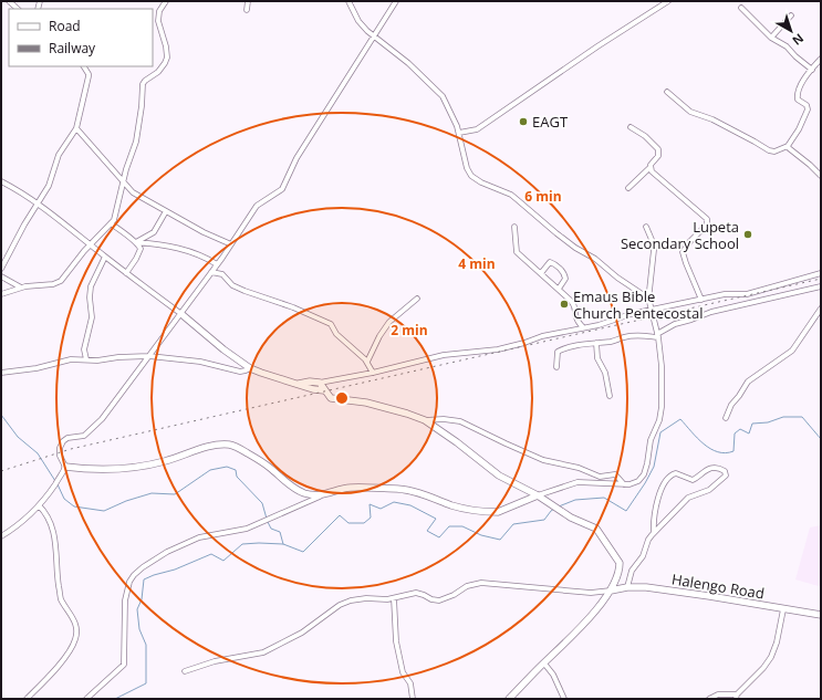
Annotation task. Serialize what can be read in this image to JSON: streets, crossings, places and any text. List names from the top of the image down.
{
  "streets": {
    "street": ["Halengo Road"]
  },
  "places": ["EAGT", "Lupeta Secondary School", "Emaus Bible Church Pentecostal"],
  "legend": ["Road", "Railway"],
  "north": "bottom right",
  "rings": ["6 min", "4 min", "2 min"]
}
